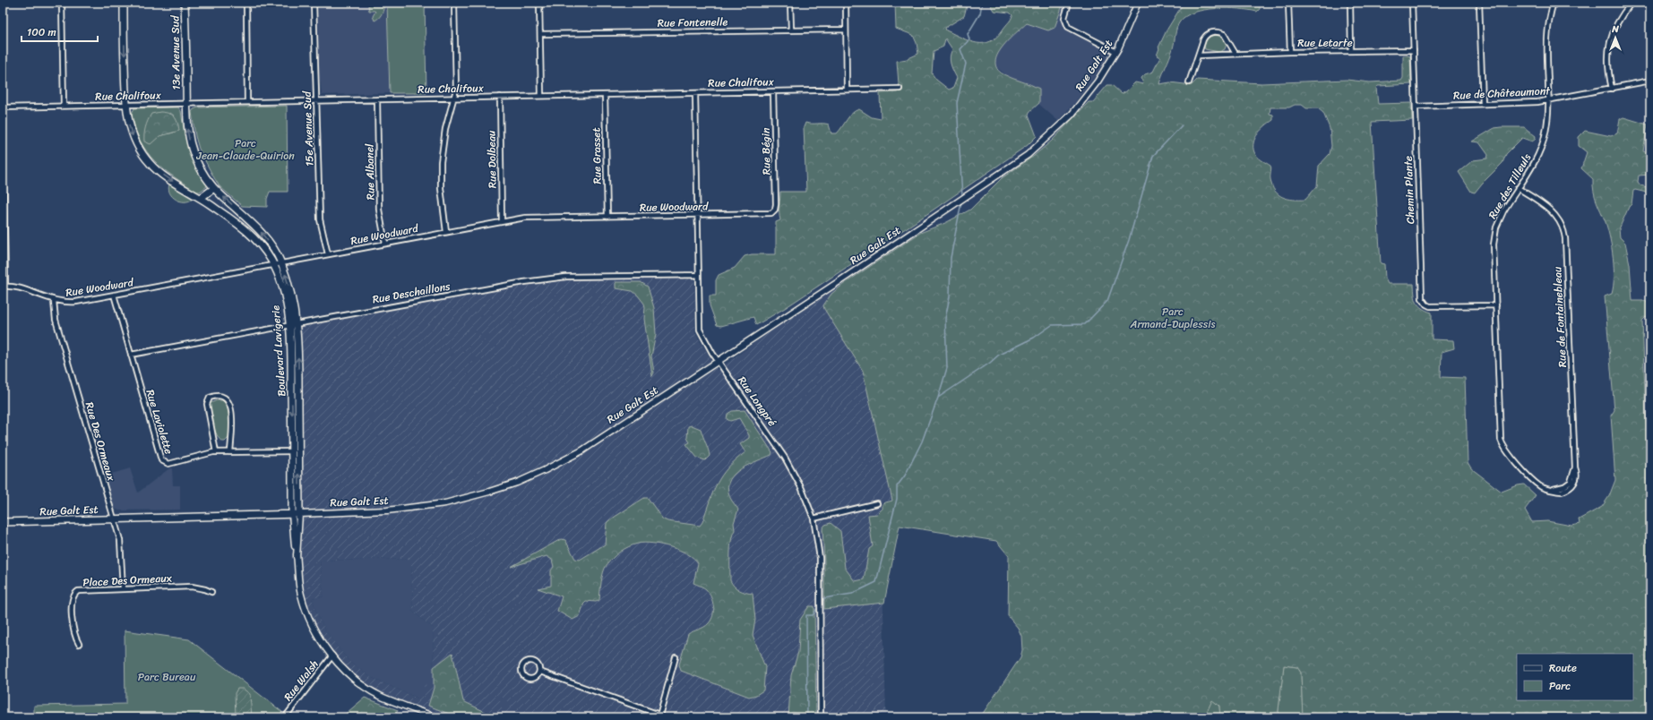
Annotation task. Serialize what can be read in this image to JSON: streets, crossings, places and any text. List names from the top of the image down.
{
  "streets": {
    "main road": ["13e Avenue Sud", "Rue Galt Est", "Boulevard Lavigerie"],
    "street": [
      "Rue Fontenelle",
      "Rue Letarte",
      "Rue Chalifoux",
      "Rue de Châteaumont",
      "15e Avenue Sud",
      "Rue Bégin",
      "Rue Grasset",
      "Rue Dolbeau",
      "Rue Albanel",
      "Rue des Tilleuls",
      "Chemin Plante",
      "Rue Woodward",
      "Rue Deschaillons",
      "Rue de Fontainebleau",
      "Rue Longpré",
      "Rue Laviolette",
      "Rue Des Ormeaux",
      "Place Des Ormeaux",
      "Rue Walsh"
    ]
  },
  "crossings": [
    ["Rue Letarte", "Chemin Plante"],
    ["13e Avenue Sud", "Rue Chalifoux"],
    ["13e Avenue Sud", "Boulevard Lavigerie"],
    ["Rue Galt Est", "Boulevard Lavigerie"],
    ["Rue Galt Est", "Rue Longpré"],
    ["Rue Galt Est", "Rue Des Ormeaux"],
    ["Rue Chalifoux", "15e Avenue Sud"],
    ["Rue Chalifoux", "Rue Bégin"],
    ["Rue Chalifoux", "Rue Grasset"],
    ["Rue Chalifoux", "Rue Dolbeau"],
    ["Rue Chalifoux", "Rue Albanel"],
    ["Rue Chalifoux", "Boulevard Lavigerie"],
    ["Rue Chalifoux", "Rue Longpré"],
    ["Rue de Châteaumont", "Rue des Tilleuls"],
    ["Rue de Châteaumont", "Chemin Plante"],
    ["15e Avenue Sud", "Rue Woodward"],
    ["Rue Bégin", "Rue Woodward"],
    ["Rue Grasset", "Rue Woodward"],
    ["Rue Dolbeau", "Rue Woodward"],
    ["Rue Albanel", "Rue Woodward"],
    ["Rue des Tilleuls", "Chemin Plante"],
    ["Rue des Tilleuls", "Rue de Fontainebleau"],
    ["Rue Woodward", "Boulevard Lavigerie"],
    ["Rue Woodward", "Rue Longpré"],
    ["Rue Woodward", "Rue Laviolette"],
    ["Rue Woodward", "Rue Des Ormeaux"],
    ["Rue Deschaillons", "Boulevard Lavigerie"],
    ["Rue Deschaillons", "Rue Longpré"],
    ["Rue Deschaillons", "Rue Laviolette"],
    ["Boulevard Lavigerie", "Rue Laviolette"],
    ["Boulevard Lavigerie", "Rue Walsh"],
    ["Rue Des Ormeaux", "Place Des Ormeaux"]
  ],
  "parks": ["Parc Jean-Claude-Quirion", "Parc Armand-Duplessis", "Parc Bureau"],
  "legend": ["Route", "Parc"],
  "scale_bar": "100 m",
  "north": "top"
}
